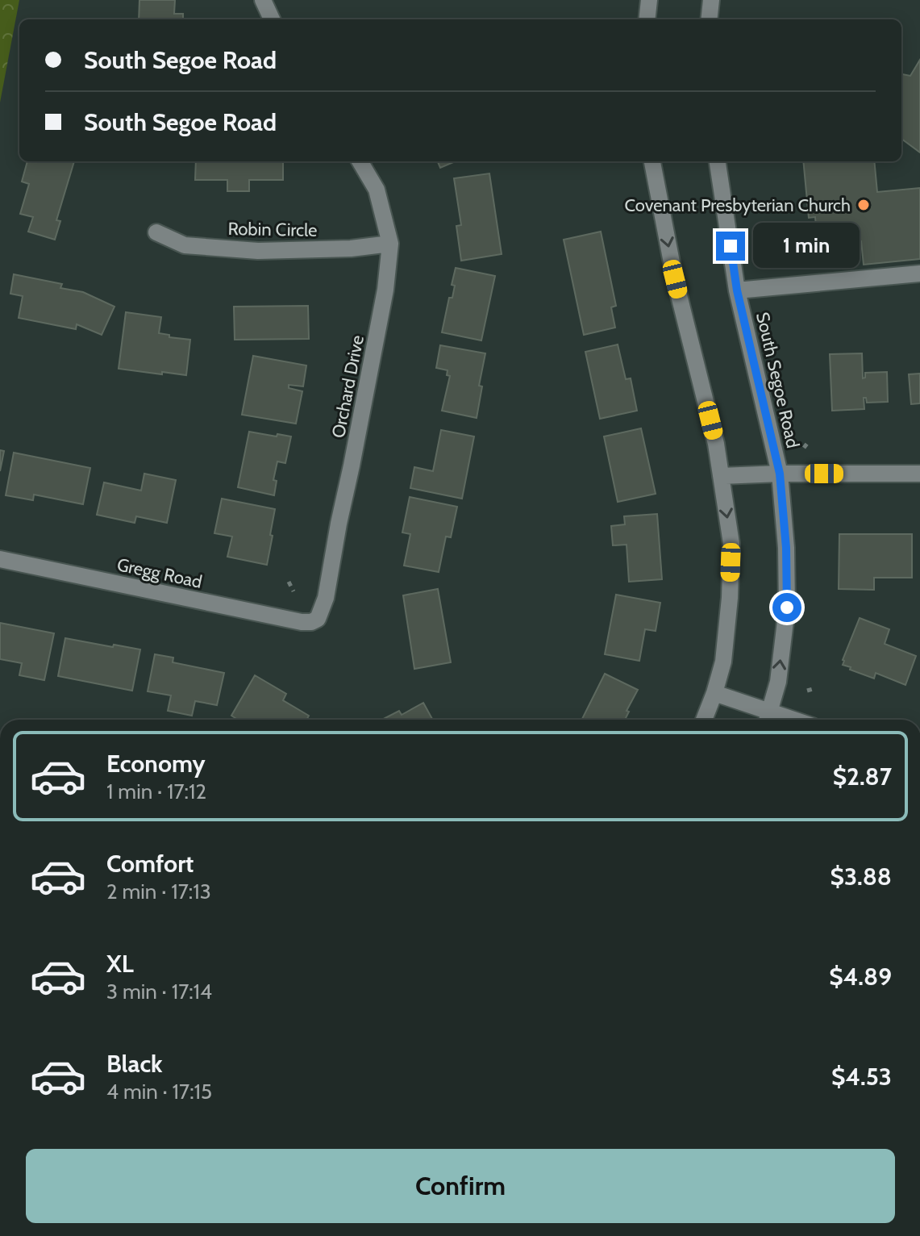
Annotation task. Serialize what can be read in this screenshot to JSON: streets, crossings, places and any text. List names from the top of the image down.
{
  "streets": {
    "street": [
      "Robin Circle",
      "South Segoe Road",
      "Orchard Drive",
      "Gregg Road"
    ]
  },
  "crossings": [
    ["Robin Circle", "Orchard Drive"],
    ["Orchard Drive", "Gregg Road"]
  ],
  "places": ["Covenant Presbyterian Church"],
  "page": {
    "banner": ["South Segoe Road", "South Segoe Road"],
    "bubble": "1 min",
    "list": [
      {
        "name": "Economy",
        "note": "1 min · 17:12",
        "value": "$2.87"
      },
      {
        "name": "Comfort",
        "note": "2 min · 17:13",
        "value": "$3.88"
      },
      {
        "name": "XL",
        "note": "3 min · 17:14",
        "value": "$4.89"
      },
      {
        "name": "Black",
        "note": "4 min · 17:15",
        "value": "$4.53"
      }
    ],
    "buttons": "Confirm"
  }
}
